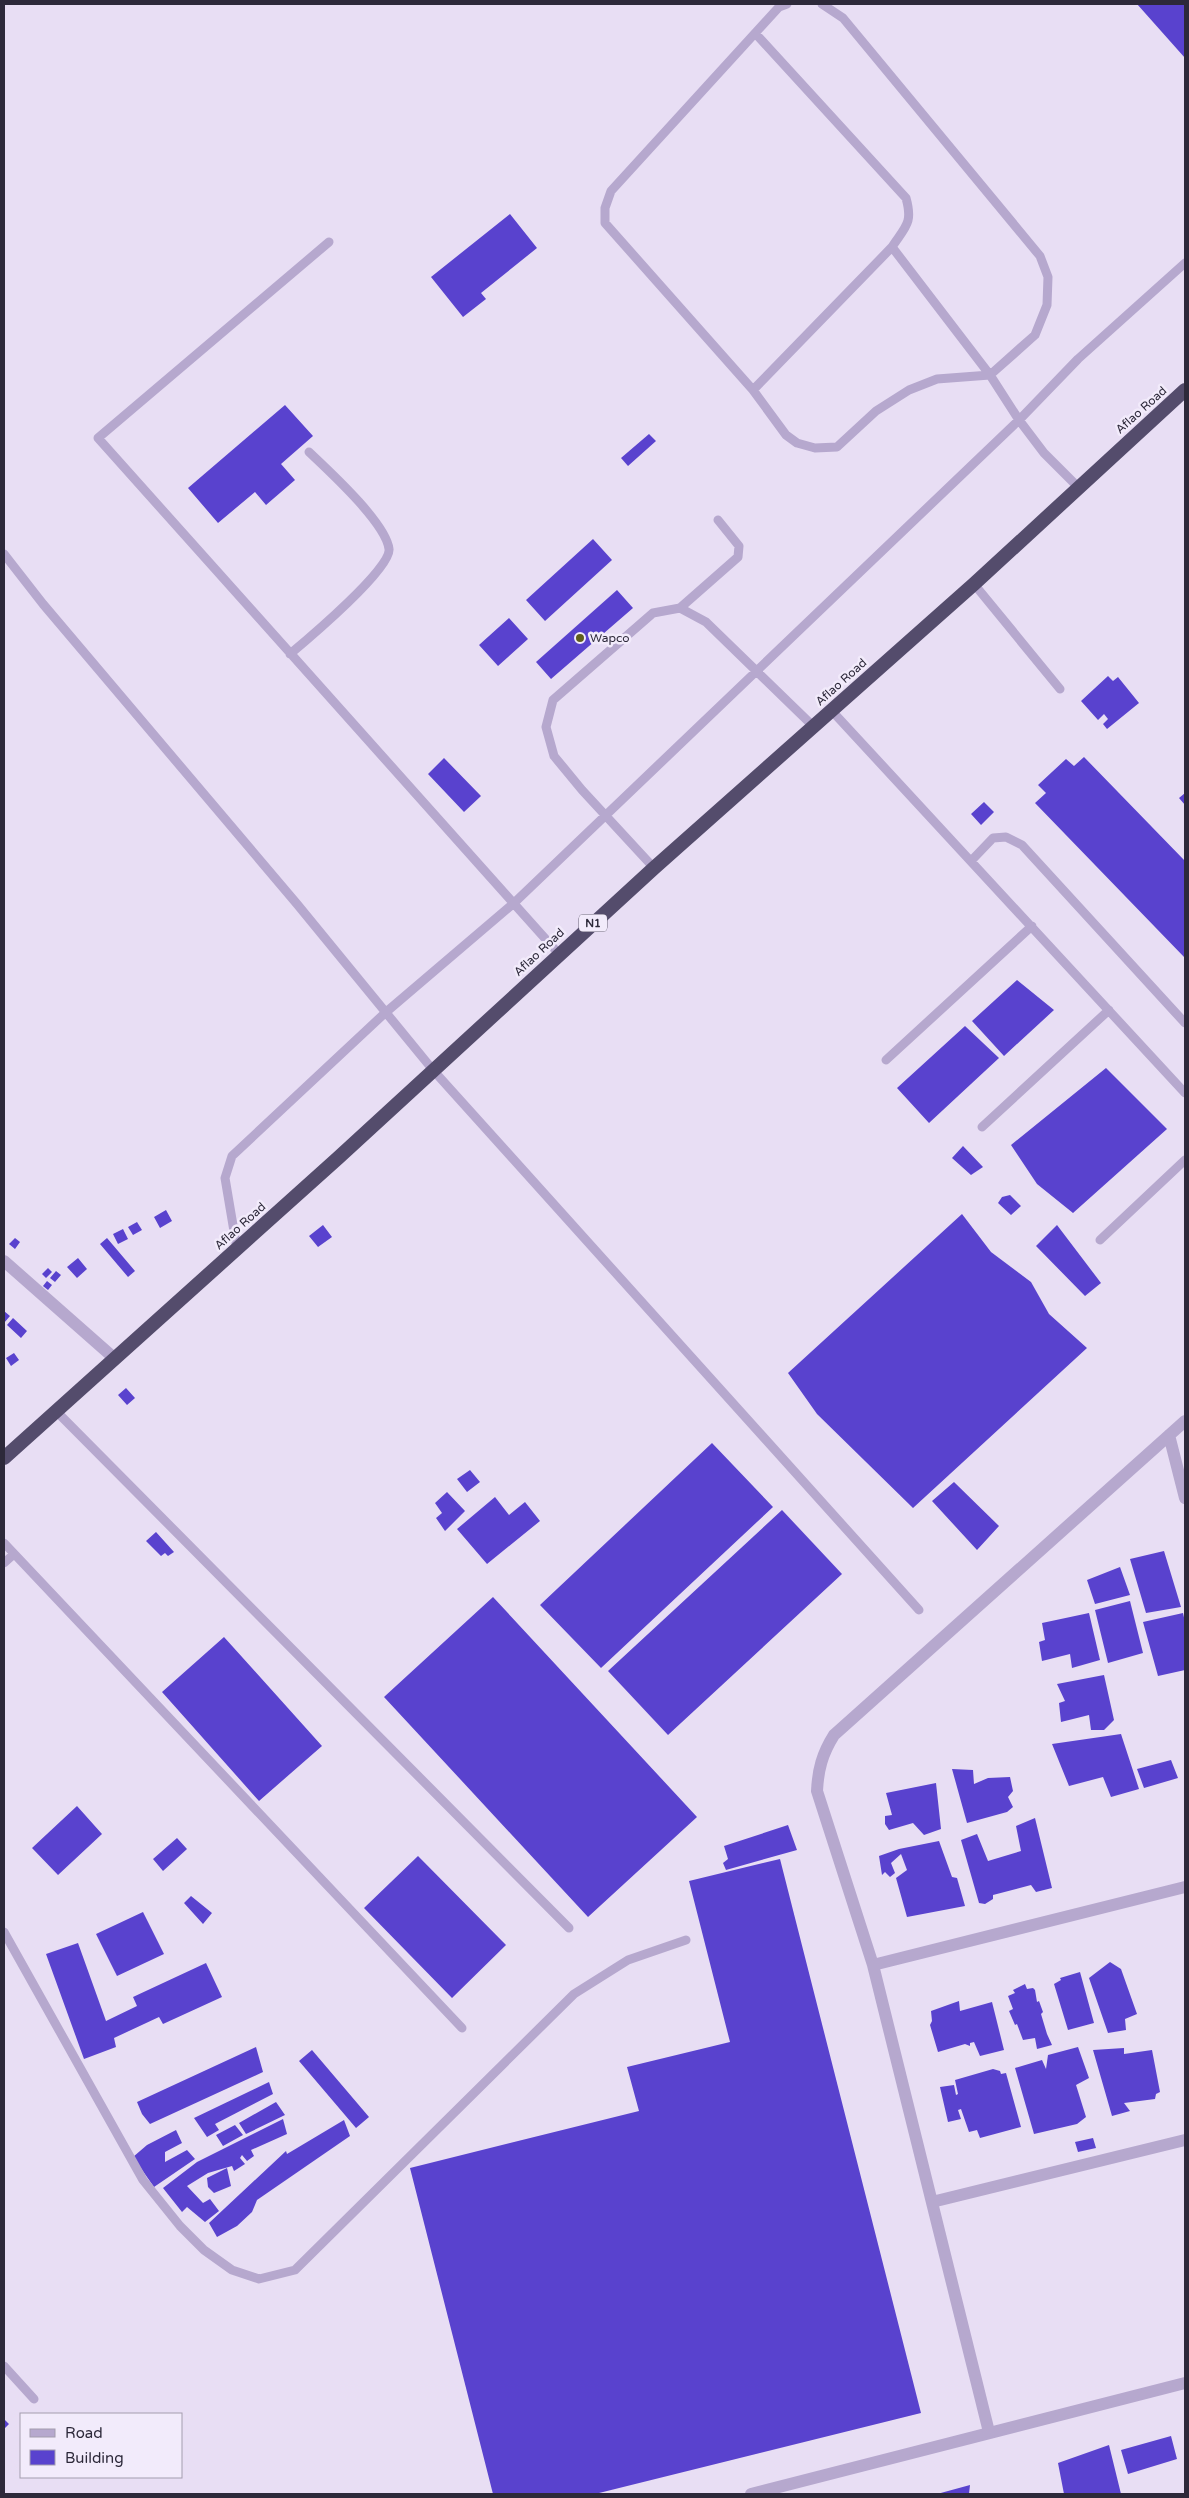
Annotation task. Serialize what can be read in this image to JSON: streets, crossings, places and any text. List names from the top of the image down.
{
  "streets": {
    "highway": ["Aflao Road", "N1"]
  },
  "places": ["Wapco"],
  "legend": ["Road", "Building"]
}
